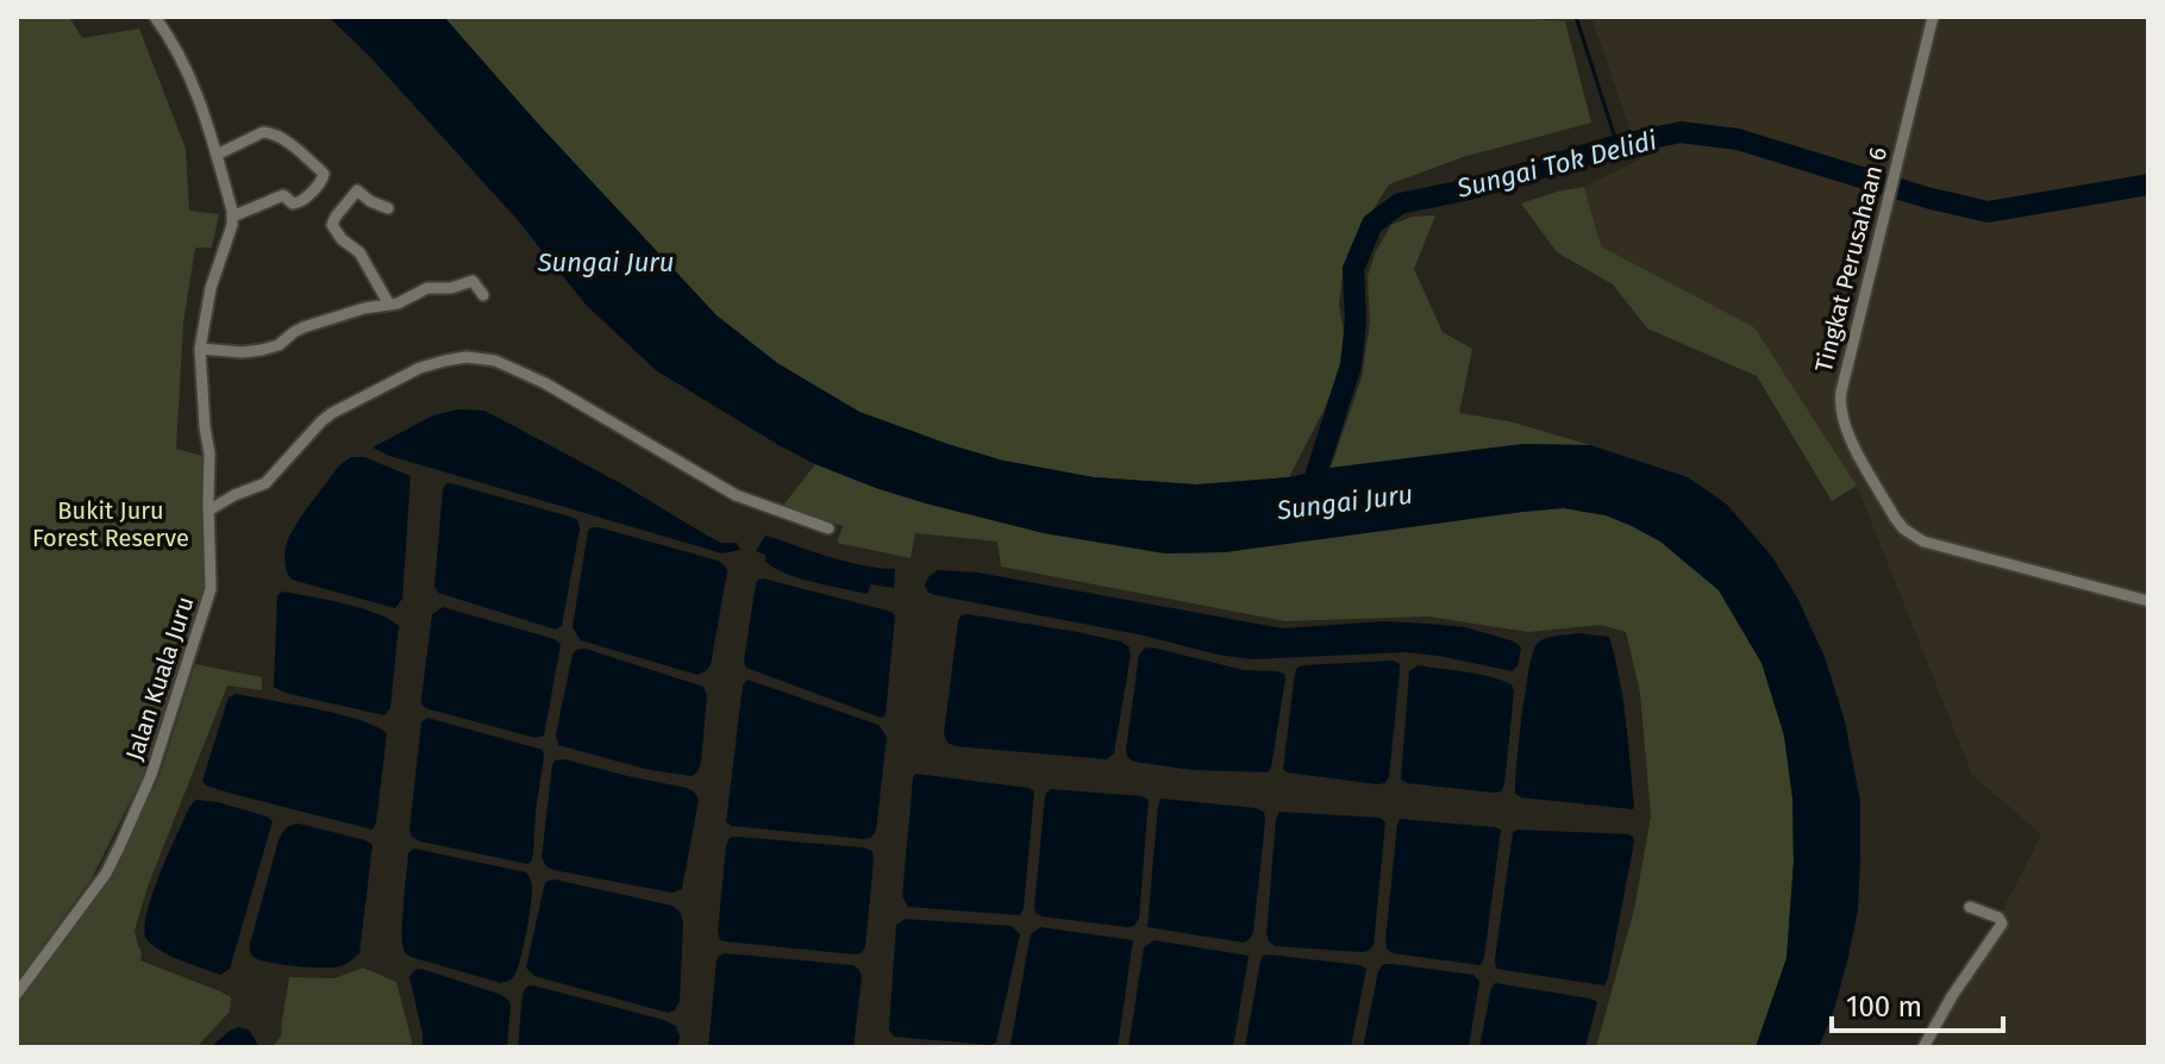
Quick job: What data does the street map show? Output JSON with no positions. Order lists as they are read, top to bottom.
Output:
{
  "streets": {
    "street": ["Tingkat Perusahaan 6", "Jalan Kuala Juru"]
  },
  "water": ["Sungai Tok Delidi", "Sungai Juru"],
  "parks": ["Bukit Juru Forest Reserve"],
  "scale_bar": "100 m"
}
